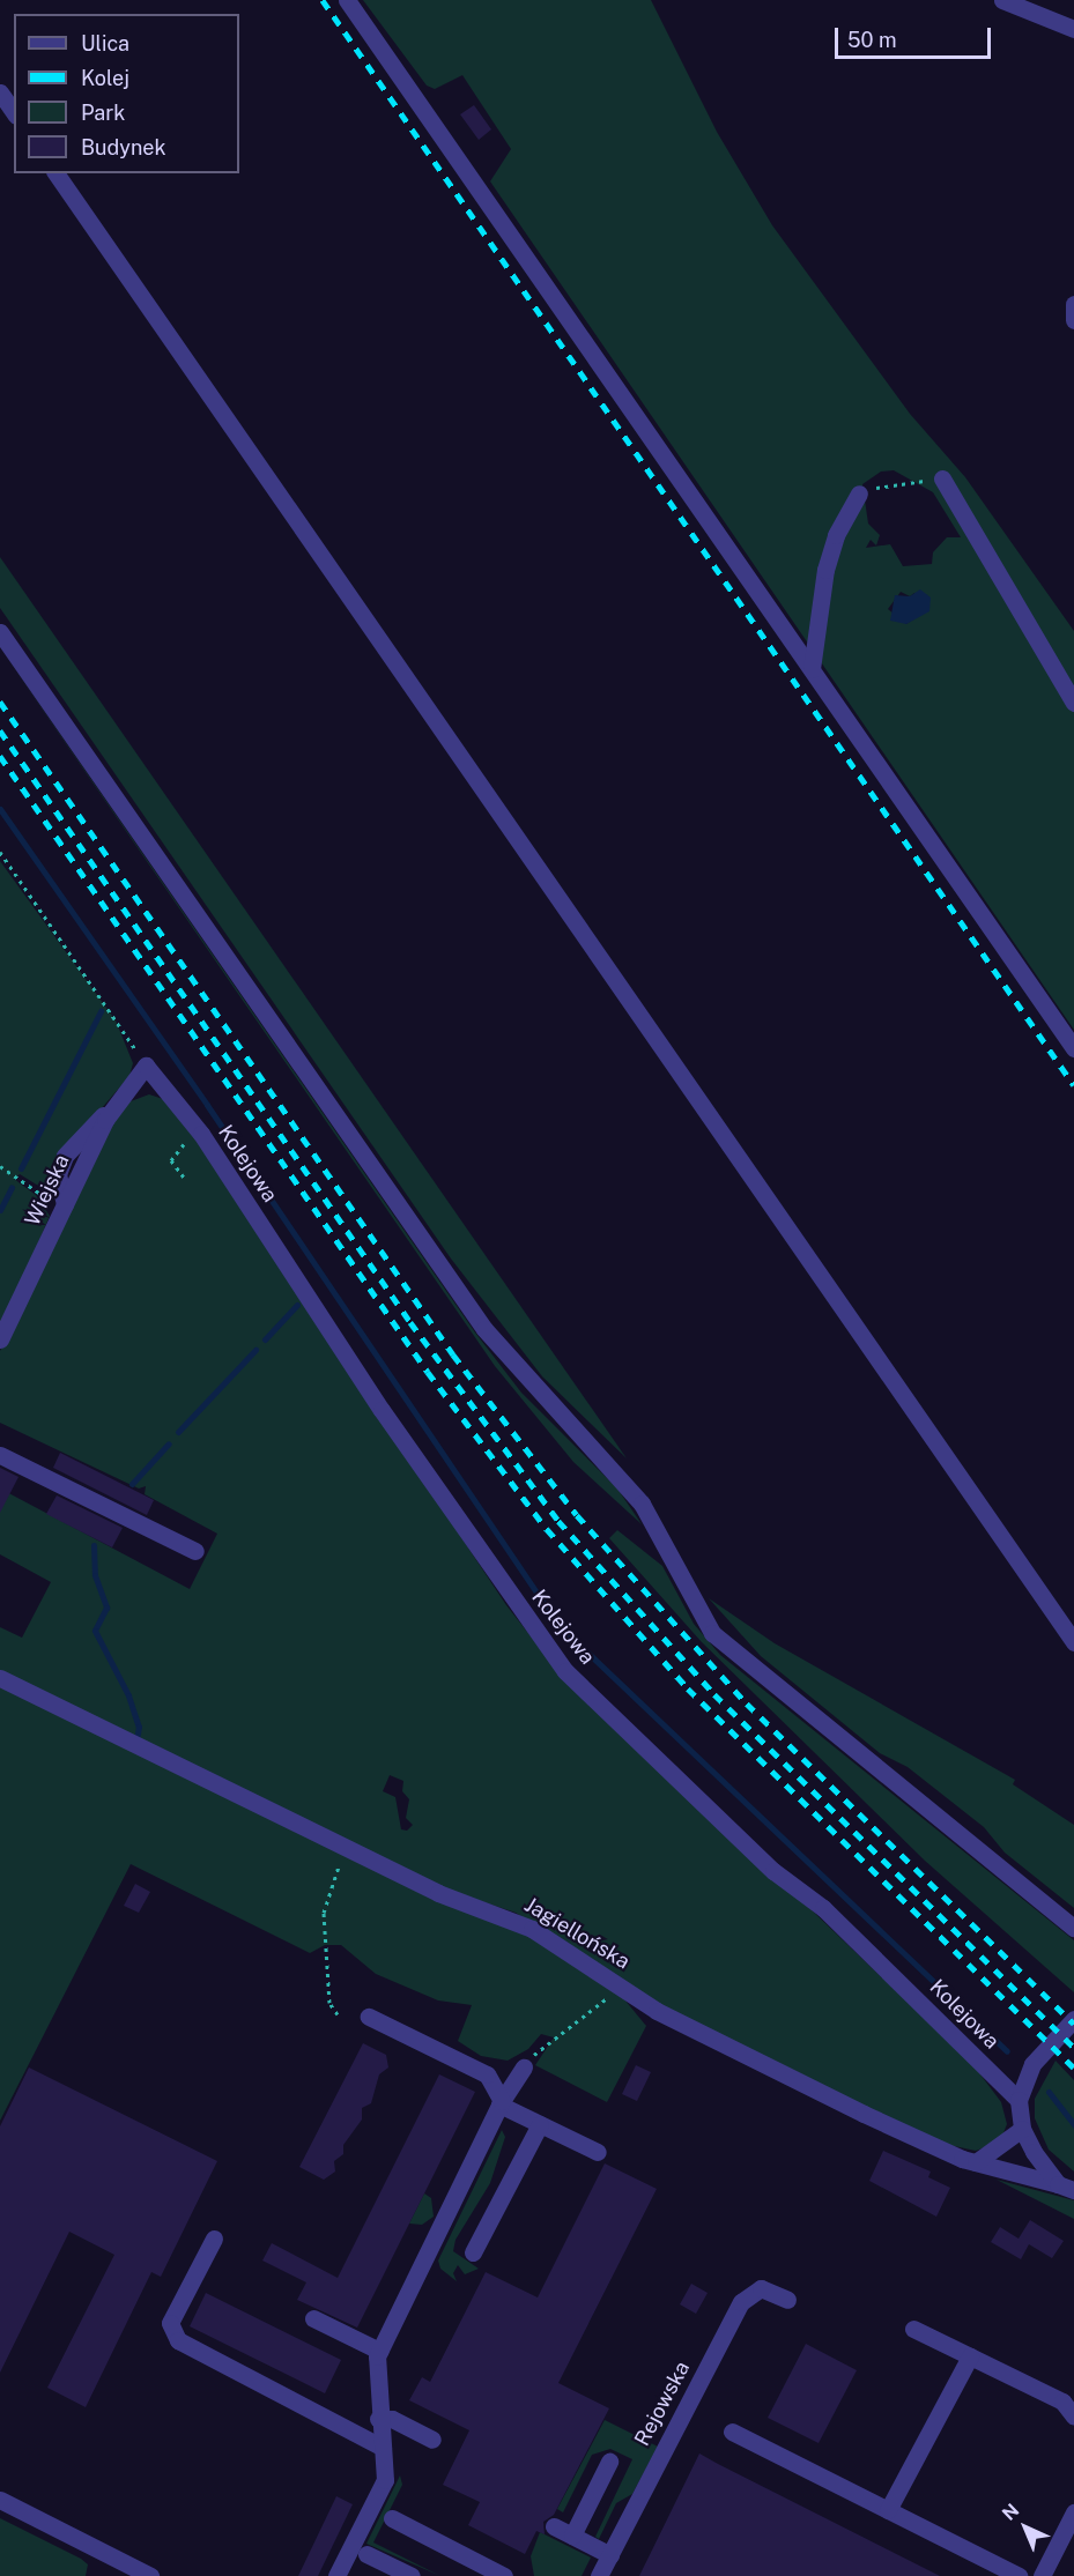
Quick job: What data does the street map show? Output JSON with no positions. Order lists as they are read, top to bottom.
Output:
{
  "streets": {
    "street": [
      "Kolejowa",
      "Wiejska",
      "Jagiellońska",
      "Rejowska"
    ]
  },
  "crossings": [
    ["Kolejowa", "Wiejska"]
  ],
  "legend": [
    "Ulica",
    "Kolej",
    "Park",
    "Budynek"
  ],
  "scale_bar": "50 m",
  "north": "top left"
}
